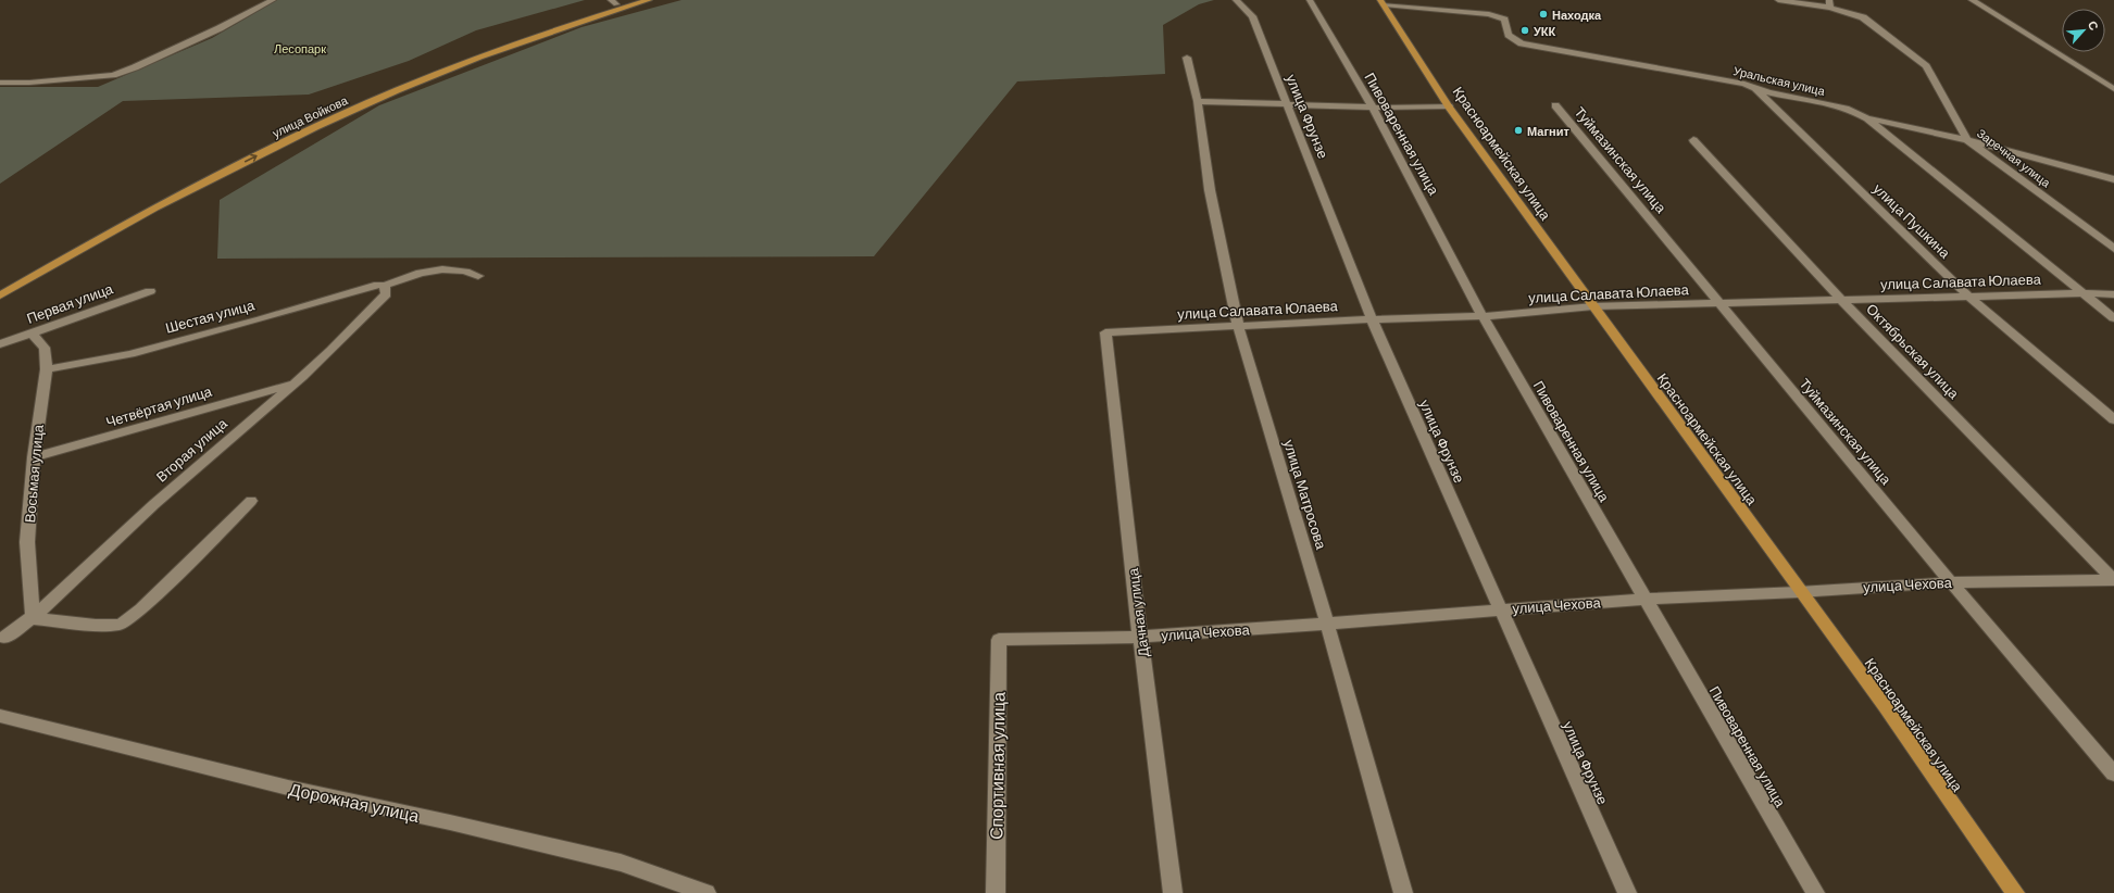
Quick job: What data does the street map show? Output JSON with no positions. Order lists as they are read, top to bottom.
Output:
{
  "streets": {
    "main road": ["улица Войкова", "Красноармейская улица"],
    "street": [
      "Уральская улица",
      "улица Фрунзе",
      "Пивоваренная улица",
      "Заречная улица",
      "Туймазинская улица",
      "улица Пушкина",
      "улица Салавата Юлаева",
      "Первая улица",
      "Шестая улица",
      "Октябрьская улица",
      "Четвёртая улица",
      "Вторая улица",
      "Восьмая улица",
      "улица Матросова",
      "улица Чехова",
      "Дачная улица",
      "Спортивная улица",
      "Дорожная улица"
    ]
  },
  "crossings": [
    ["Уральская улица", "Красноармейская улица"],
    ["Уральская улица", "улица Пушкина"],
    ["Уральская улица", "улица Салавата Юлаева"],
    ["улица Фрунзе", "улица Салавата Юлаева"],
    ["улица Фрунзе", "улица Чехова"],
    ["Пивоваренная улица", "улица Салавата Юлаева"],
    ["Пивоваренная улица", "улица Чехова"],
    ["Красноармейская улица", "улица Салавата Юлаева"],
    ["Красноармейская улица", "улица Чехова"],
    ["Туймазинская улица", "улица Салавата Юлаева"],
    ["Туймазинская улица", "улица Чехова"],
    ["улица Пушкина", "улица Салавата Юлаева"],
    ["улица Салавата Юлаева", "Октябрьская улица"],
    ["улица Салавата Юлаева", "улица Матросова"],
    ["улица Салавата Юлаева", "Дачная улица"],
    ["Первая улица", "Восьмая улица"],
    ["Шестая улица", "Вторая улица"],
    ["Шестая улица", "Восьмая улица"],
    ["Октябрьская улица", "улица Чехова"],
    ["Четвёртая улица", "Вторая улица"],
    ["Четвёртая улица", "Восьмая улица"],
    ["Вторая улица", "Восьмая улица"],
    ["улица Матросова", "улица Чехова"],
    ["улица Чехова", "Дачная улица"],
    ["улица Чехова", "Спортивная улица"]
  ],
  "parks": ["Лесопарк"],
  "places": ["Находка", "УКК", "Магнит"],
  "north": "top right"
}
